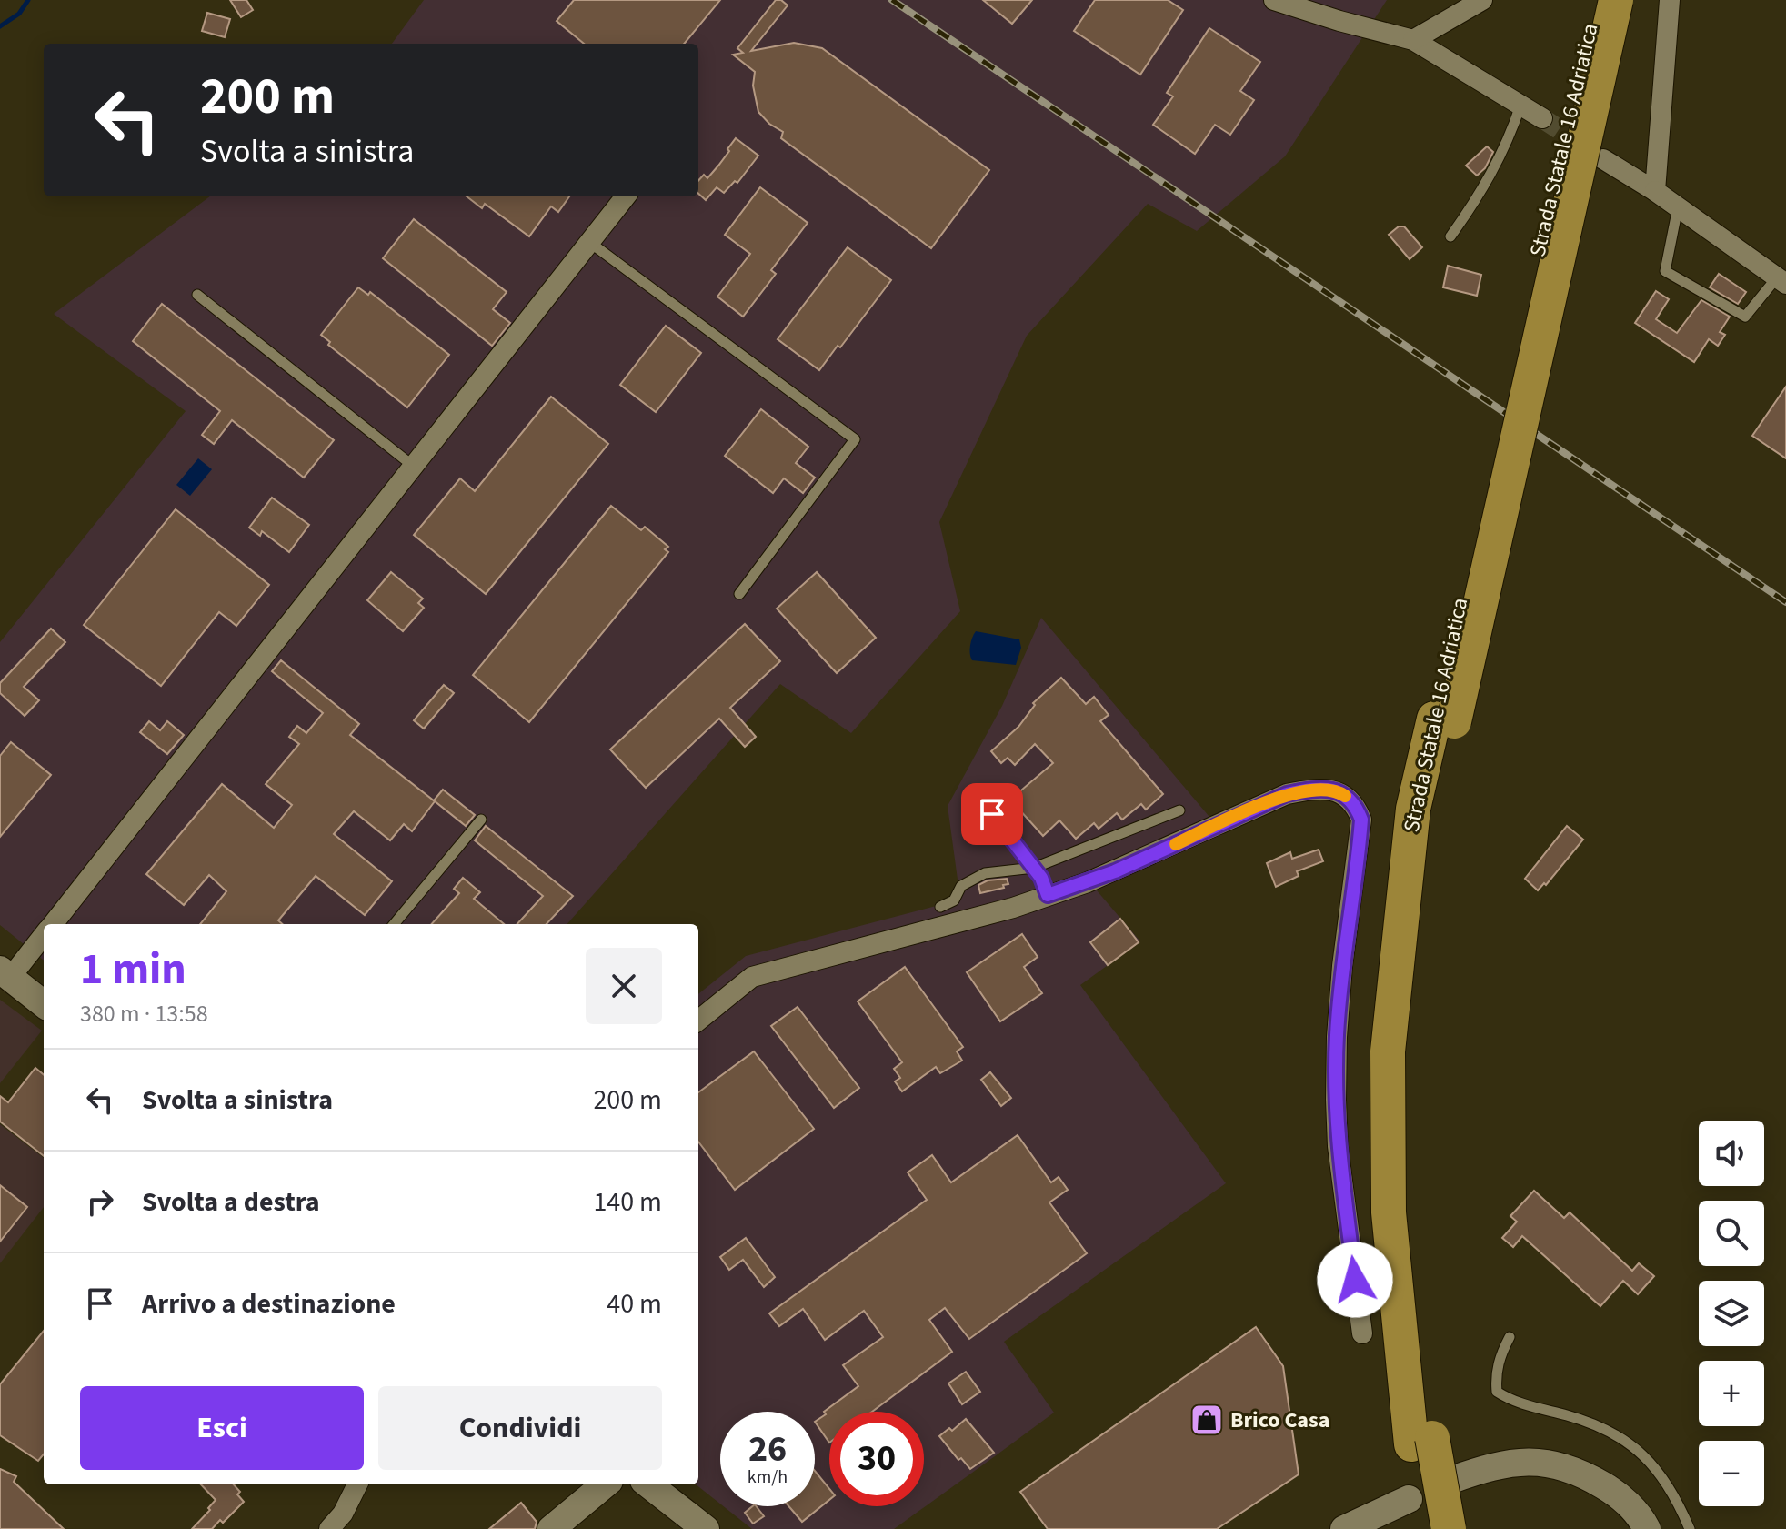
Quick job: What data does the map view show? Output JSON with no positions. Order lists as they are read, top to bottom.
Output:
{
  "streets": {
    "highway": ["Strada Statale 16 Adriatica"]
  },
  "places": {
    "shop": ["Brico Casa"]
  },
  "page": {
    "turn": ["200 m", "Svolta a sinistra"],
    "heading": ["1 min", "380 m · 13:58"],
    "list": [
      {
        "name": "Svolta a sinistra",
        "value": "200 m"
      },
      {
        "name": "Svolta a destra",
        "value": "140 m"
      },
      {
        "name": "Arrivo a destinazione",
        "value": "40 m"
      }
    ],
    "map_buttons": ["+", "−"],
    "buttons": ["Esci", "Condividi"],
    "speed": "26 km/h",
    "limit": "30"
  }
}
